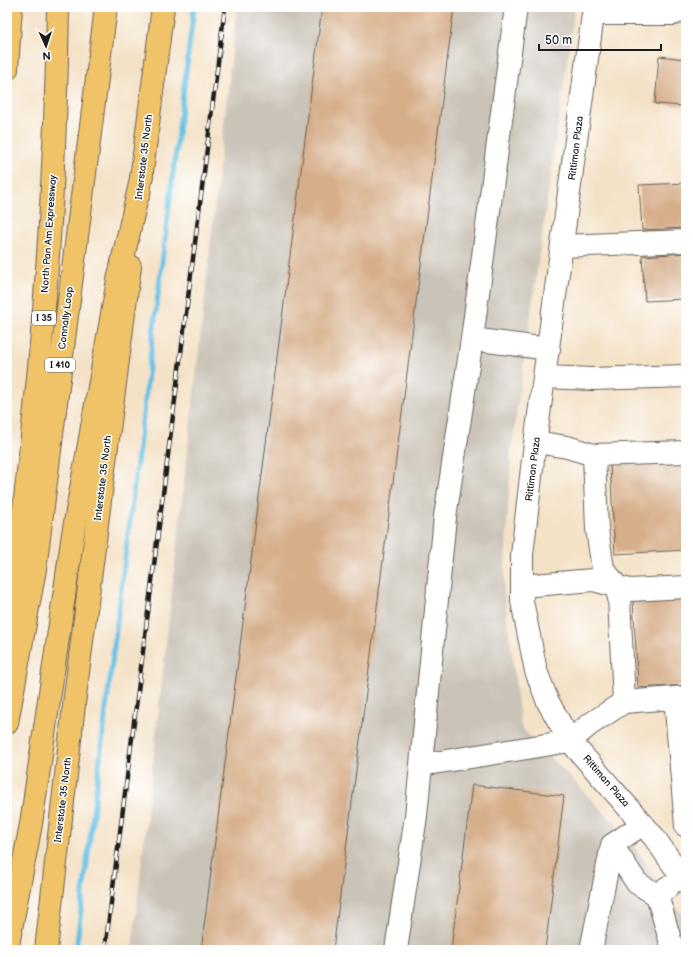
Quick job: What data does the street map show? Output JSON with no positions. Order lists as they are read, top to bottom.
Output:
{
  "streets": {
    "main road": [
      "Interstate 35 North",
      "North Pan Am Expressway",
      "I 35",
      "Connally Loop",
      "I 410"
    ],
    "street": ["Rittiman Plaza"]
  },
  "scale_bar": "50 m",
  "north": "bottom"
}
